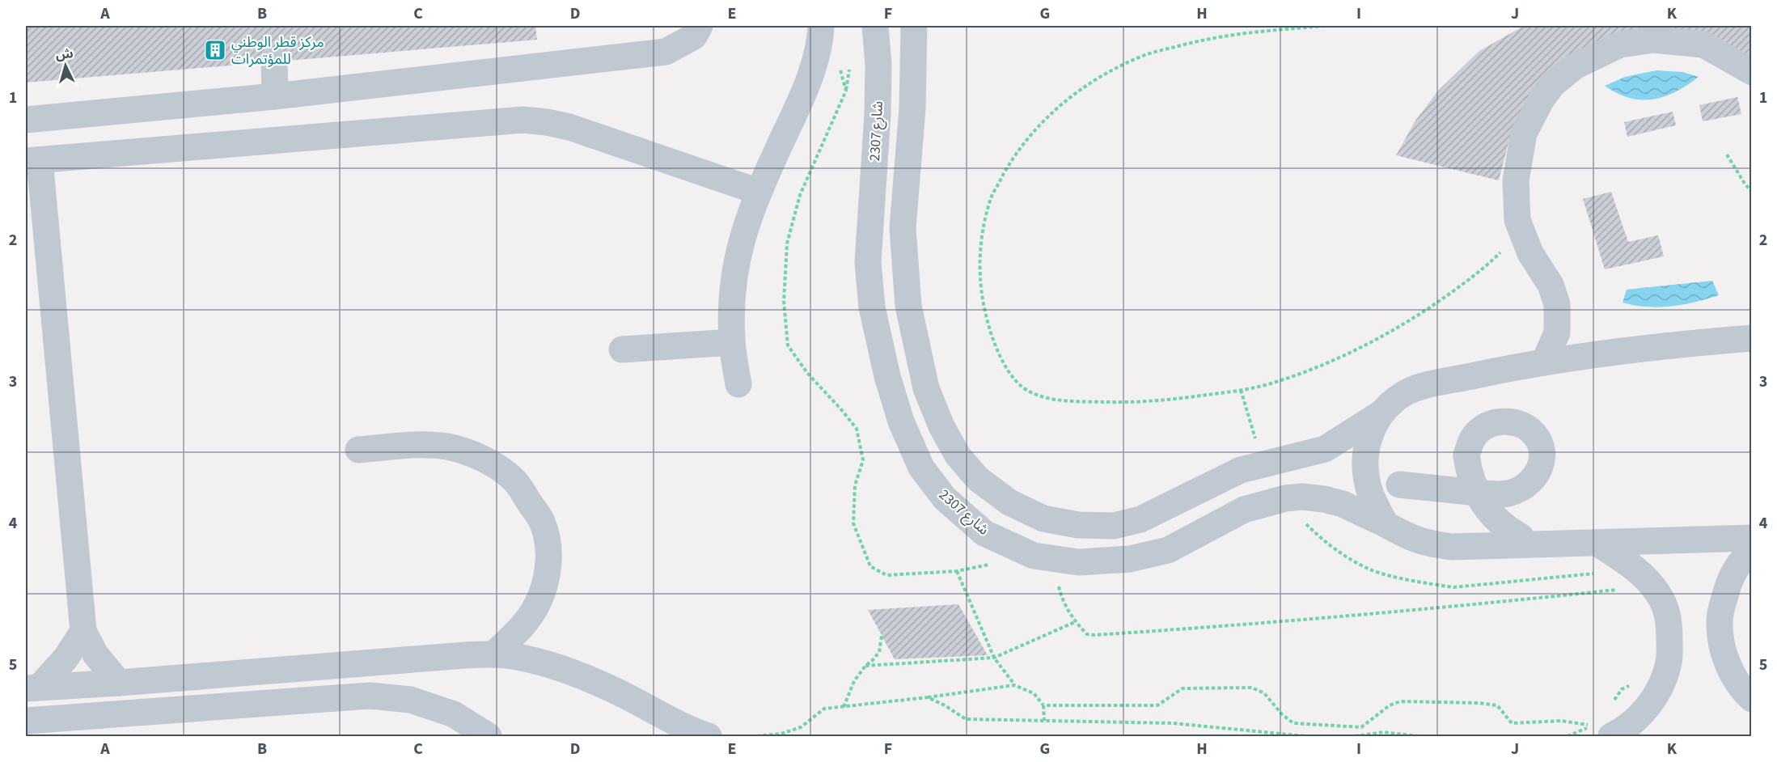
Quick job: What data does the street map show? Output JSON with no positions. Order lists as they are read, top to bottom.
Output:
{
  "streets": {
    "street": ["شارع 2307"]
  },
  "places": {
    "building": ["مركز قطر الوطني للمؤتمرات"]
  },
  "north": "top",
  "grid": {
    "columns": [
      "A",
      "B",
      "C",
      "D",
      "E",
      "F",
      "G",
      "H",
      "I",
      "J",
      "K"
    ],
    "rows": [
      "1",
      "2",
      "3",
      "4",
      "5"
    ]
  }
}
